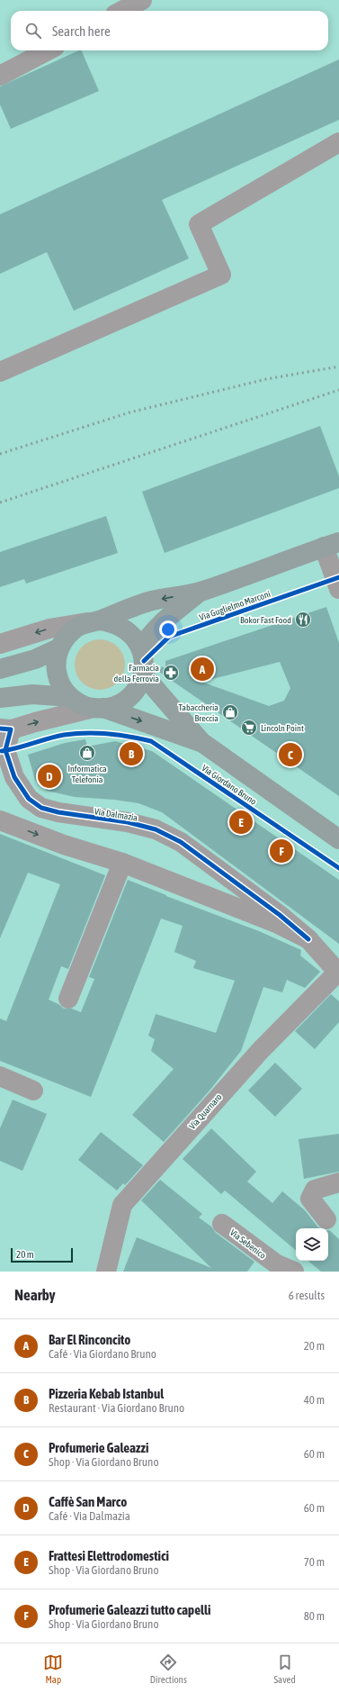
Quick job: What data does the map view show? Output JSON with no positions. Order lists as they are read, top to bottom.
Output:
{
  "streets": {
    "main road": ["Via Giordano Bruno"],
    "street": ["Via Dalmazia", "Via Quarnaro", "Via Sebenico"],
    "cycle path": ["Via Guglielmo Marconi"]
  },
  "crossings": [
    ["Via Dalmazia", "Via Quarnaro"]
  ],
  "places": {
    "restaurant": ["Bokor Fast Food"],
    "pharmacy": ["Farmacia della Ferrovia"],
    "shop": ["Tabaccheria Breccia", "Informatica Telefonia"],
    "supermarket": ["Lincoln Point"]
  },
  "scale_bar": "20 m",
  "page": {
    "search": "Search here",
    "pins": [
      "A",
      "B",
      "C",
      "D",
      "E",
      "F"
    ],
    "scale": "20 m",
    "heading": ["Nearby", "6 results"],
    "list": [
      {
        "mark": "A",
        "name": "Bar El Rinconcito",
        "note": "Café · Via Giordano Bruno",
        "value": "20 m"
      },
      {
        "mark": "B",
        "name": "Pizzeria Kebab Istanbul",
        "note": "Restaurant · Via Giordano Bruno",
        "value": "40 m"
      },
      {
        "mark": "C",
        "name": "Profumerie Galeazzi",
        "note": "Shop · Via Giordano Bruno",
        "value": "60 m"
      },
      {
        "mark": "D",
        "name": "Caffè San Marco",
        "note": "Café · Via Dalmazia",
        "value": "60 m"
      },
      {
        "mark": "E",
        "name": "Frattesi Elettrodomestici",
        "note": "Shop · Via Giordano Bruno",
        "value": "70 m"
      },
      {
        "mark": "F",
        "name": "Profumerie Galeazzi tutto capelli",
        "note": "Shop · Via Giordano Bruno",
        "value": "80 m"
      }
    ],
    "nav": ["Map", "Directions", "Saved"]
  }
}
